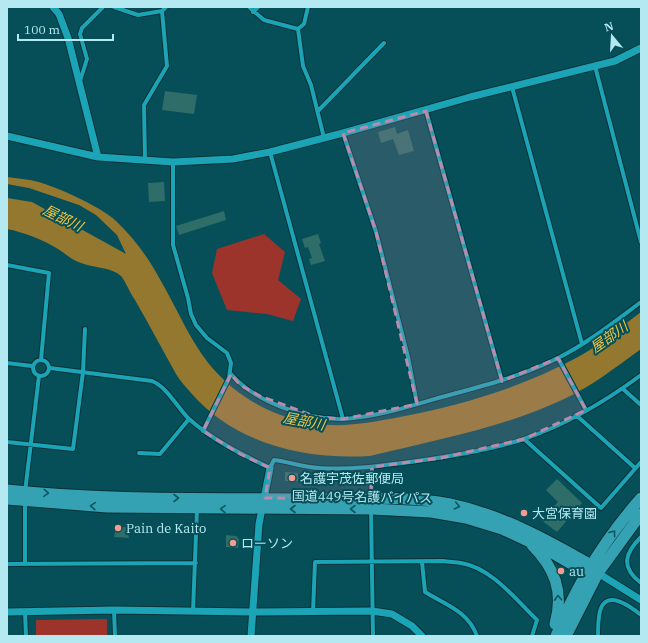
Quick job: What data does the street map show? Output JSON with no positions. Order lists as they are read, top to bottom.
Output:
{
  "streets": {
    "highway": ["国道449号名護バイパス"]
  },
  "water": ["屋部川"],
  "places": [
    "名護宇茂佐郵便局",
    "大宮保育園",
    "Pain de Kaito",
    "ローソン",
    "au"
  ],
  "scale_bar": "100 m",
  "north": "top"
}
